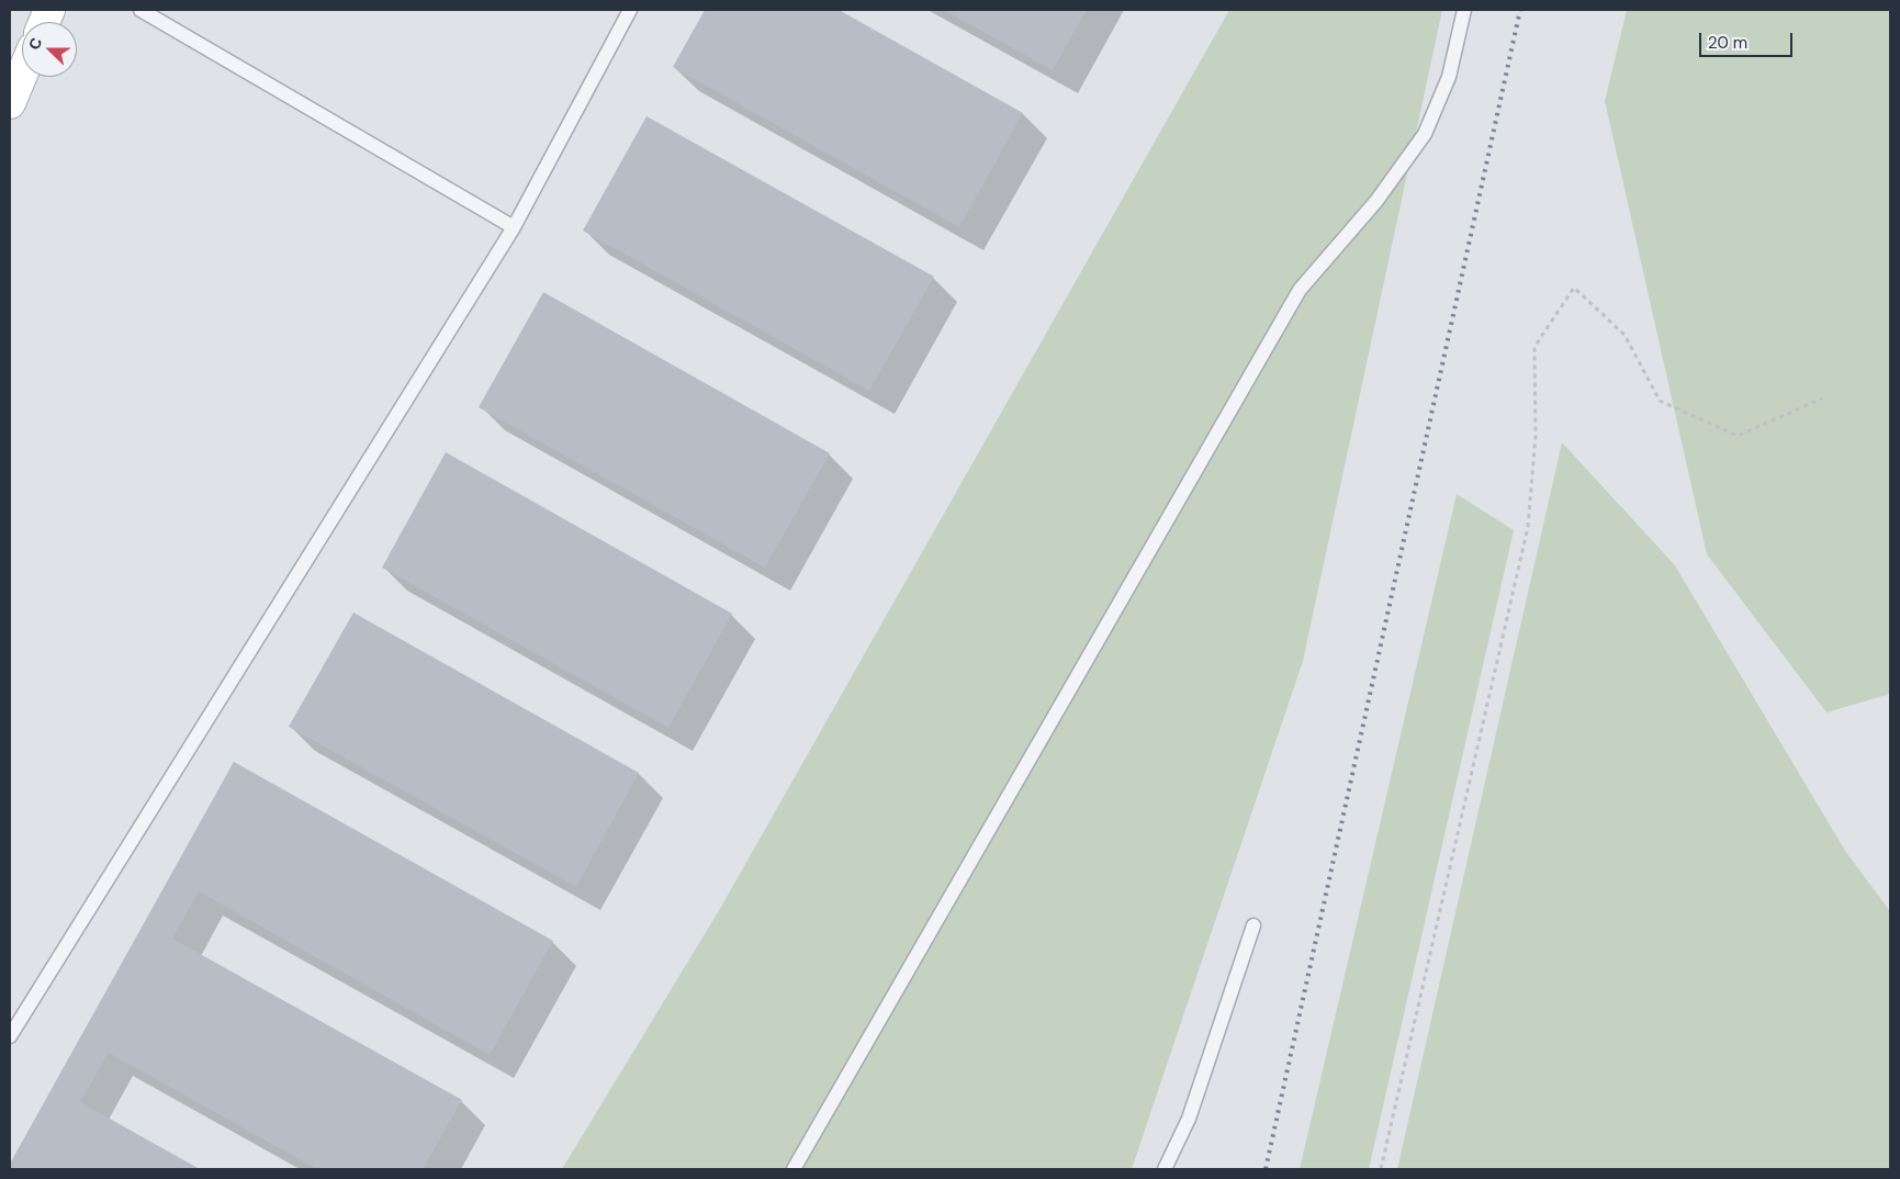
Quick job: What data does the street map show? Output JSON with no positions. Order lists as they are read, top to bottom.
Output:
{
  "scale_bar": "20 m",
  "north": "left"
}
